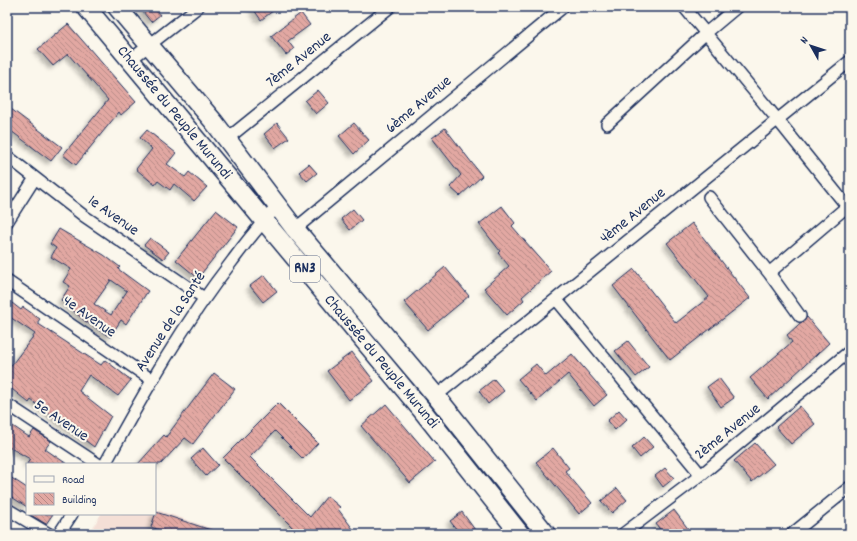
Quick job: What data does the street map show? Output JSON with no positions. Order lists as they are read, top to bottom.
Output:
{
  "streets": {
    "highway": ["Chaussée du Peuple Murundi", "RN3"],
    "street": [
      "7ème Avenue",
      "6ème Avenue",
      "1e Avenue",
      "4ème Avenue",
      "4e Avenue",
      "Avenue de la Santé",
      "5e Avenue",
      "2ème Avenue"
    ]
  },
  "crossings": [
    ["7ème Avenue", "Chaussée du Peuple Murundi"],
    ["6ème Avenue", "Chaussée du Peuple Murundi"],
    ["Chaussée du Peuple Murundi", "4ème Avenue"],
    ["Chaussée du Peuple Murundi", "Avenue de la Santé"],
    ["1e Avenue", "Avenue de la Santé"],
    ["4e Avenue", "Avenue de la Santé"]
  ],
  "legend": ["Road", "Building"],
  "north": "top left"
}
